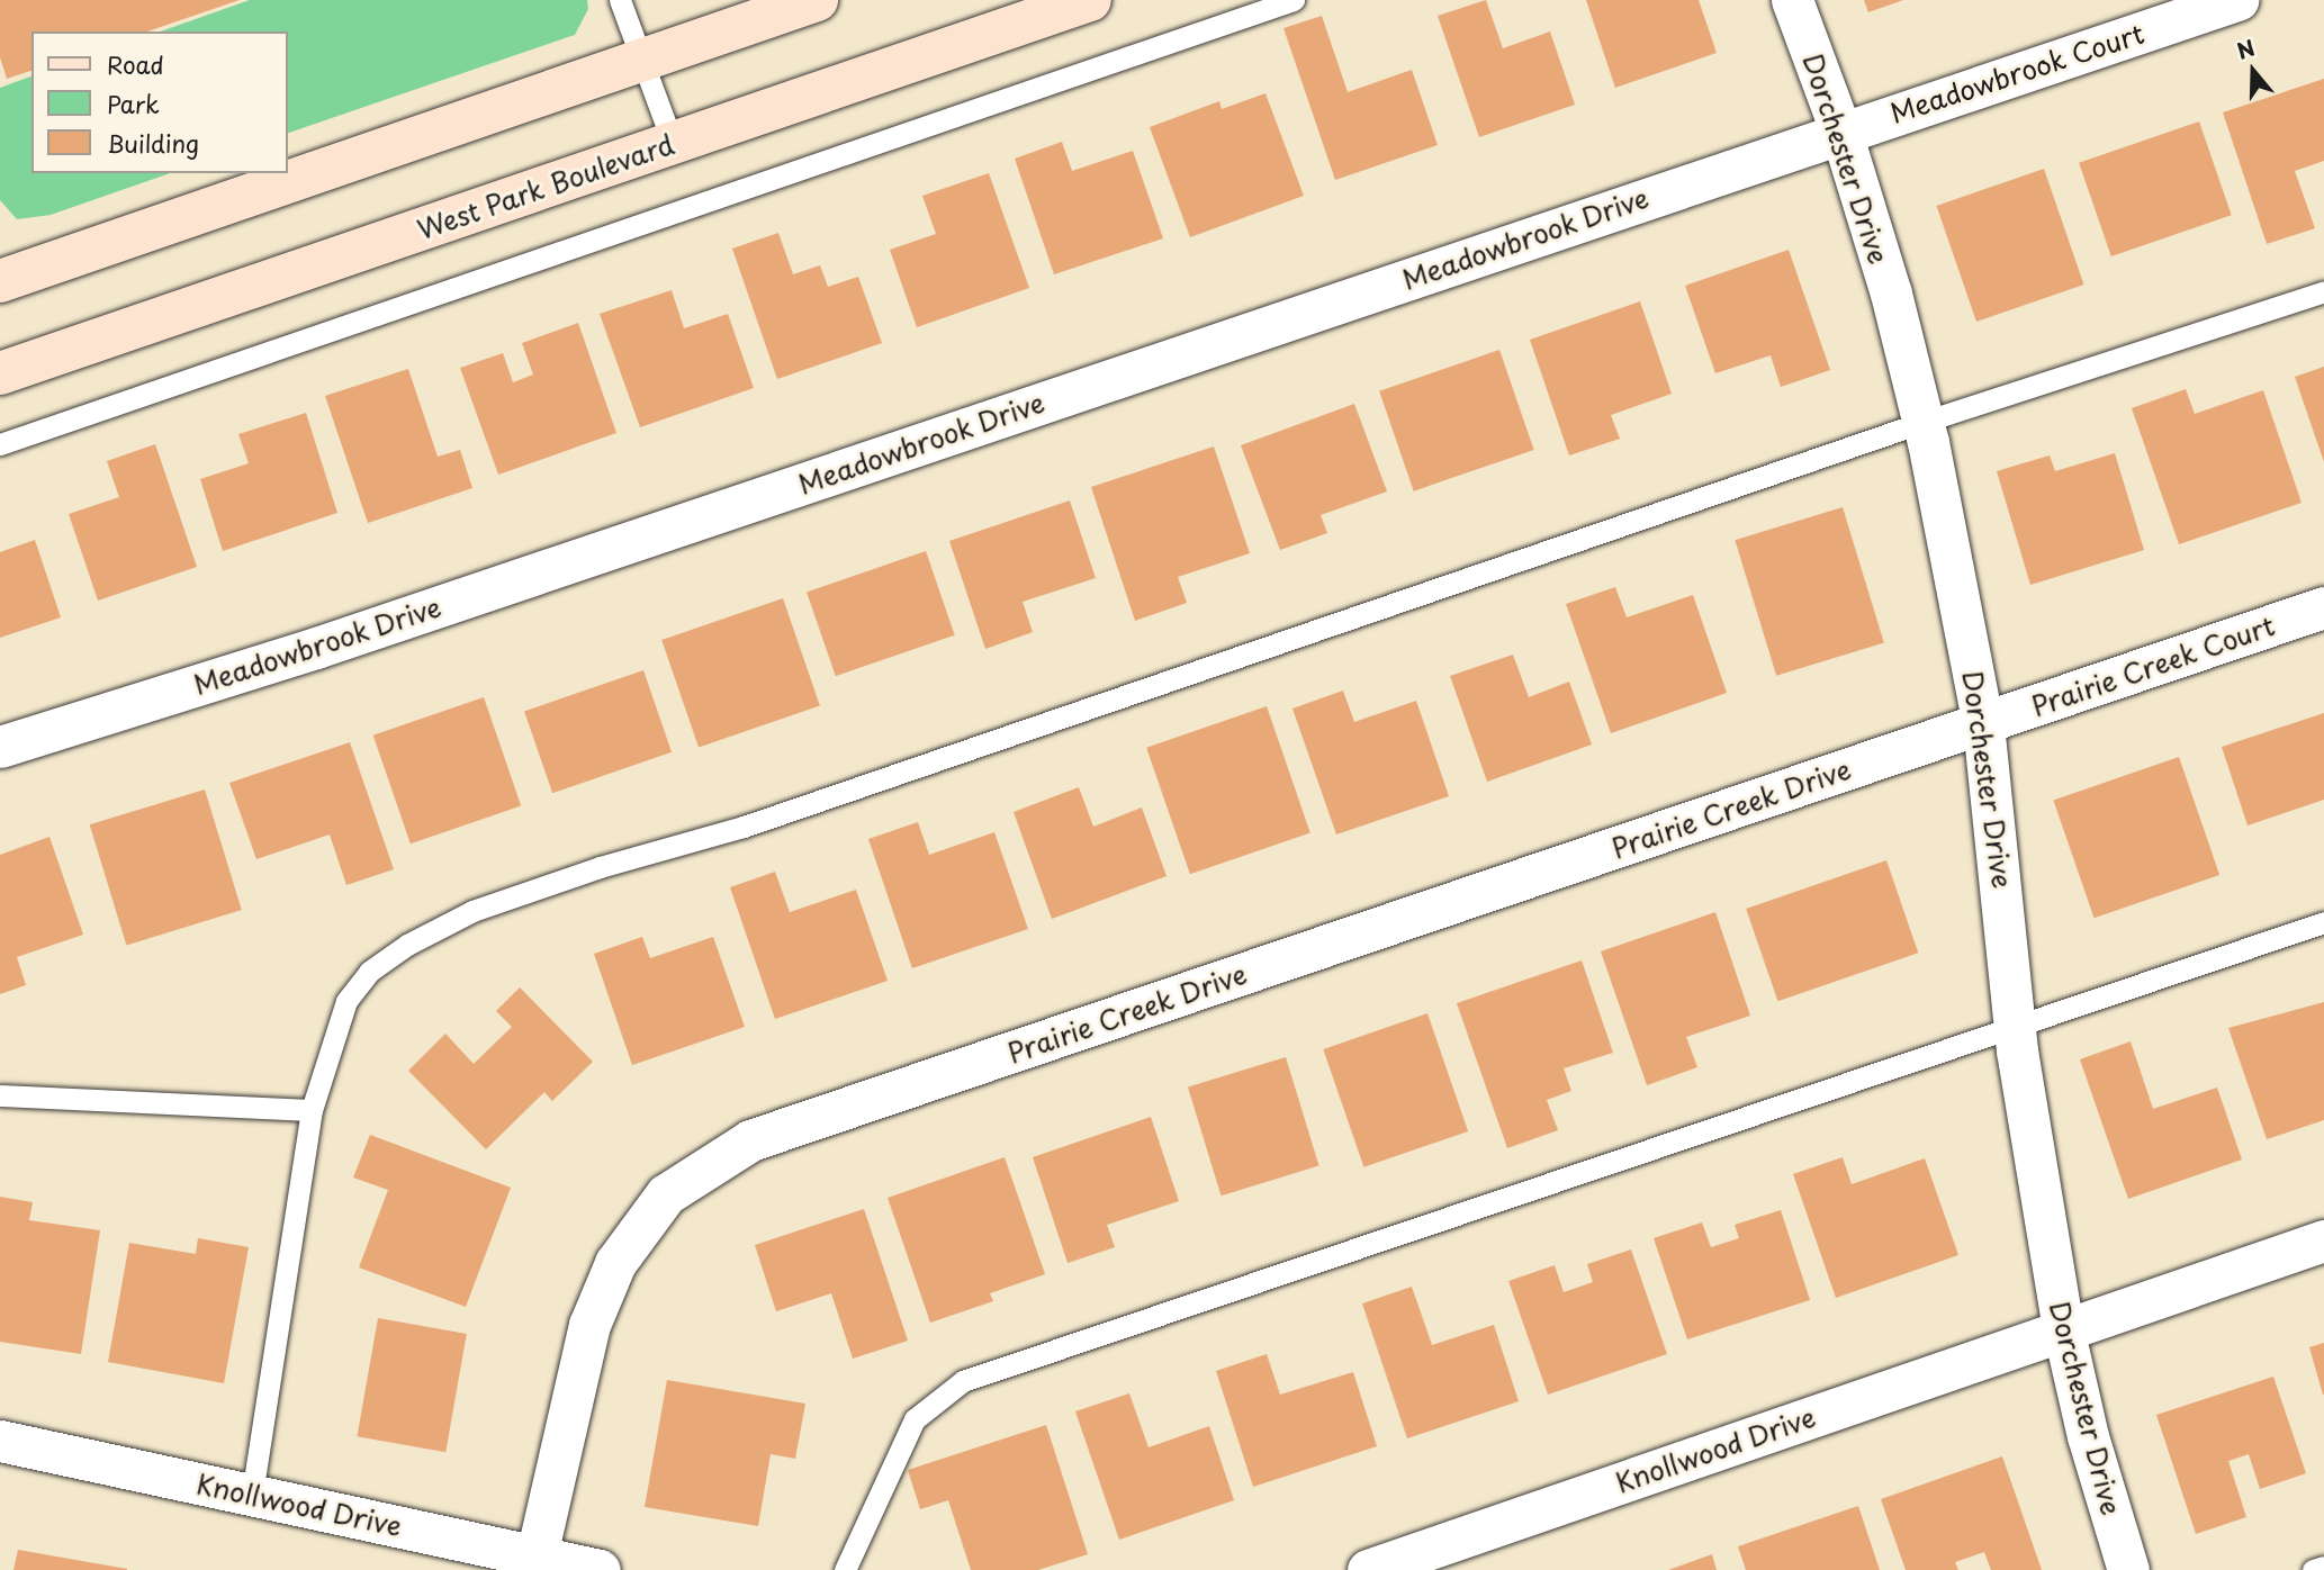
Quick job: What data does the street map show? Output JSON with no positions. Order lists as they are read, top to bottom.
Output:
{
  "streets": {
    "main road": ["West Park Boulevard"],
    "street": [
      "Meadowbrook Court",
      "Dorchester Drive",
      "Meadowbrook Drive",
      "Prairie Creek Court",
      "Prairie Creek Drive",
      "Knollwood Drive"
    ]
  },
  "crossings": [
    ["Meadowbrook Court", "Dorchester Drive"],
    ["Meadowbrook Court", "Meadowbrook Drive"],
    ["Dorchester Drive", "Meadowbrook Drive"],
    ["Dorchester Drive", "Prairie Creek Court"],
    ["Dorchester Drive", "Prairie Creek Drive"],
    ["Dorchester Drive", "Knollwood Drive"],
    ["Prairie Creek Court", "Prairie Creek Drive"],
    ["Prairie Creek Drive", "Knollwood Drive"]
  ],
  "legend": ["Road", "Park", "Building"],
  "north": "top"
}
